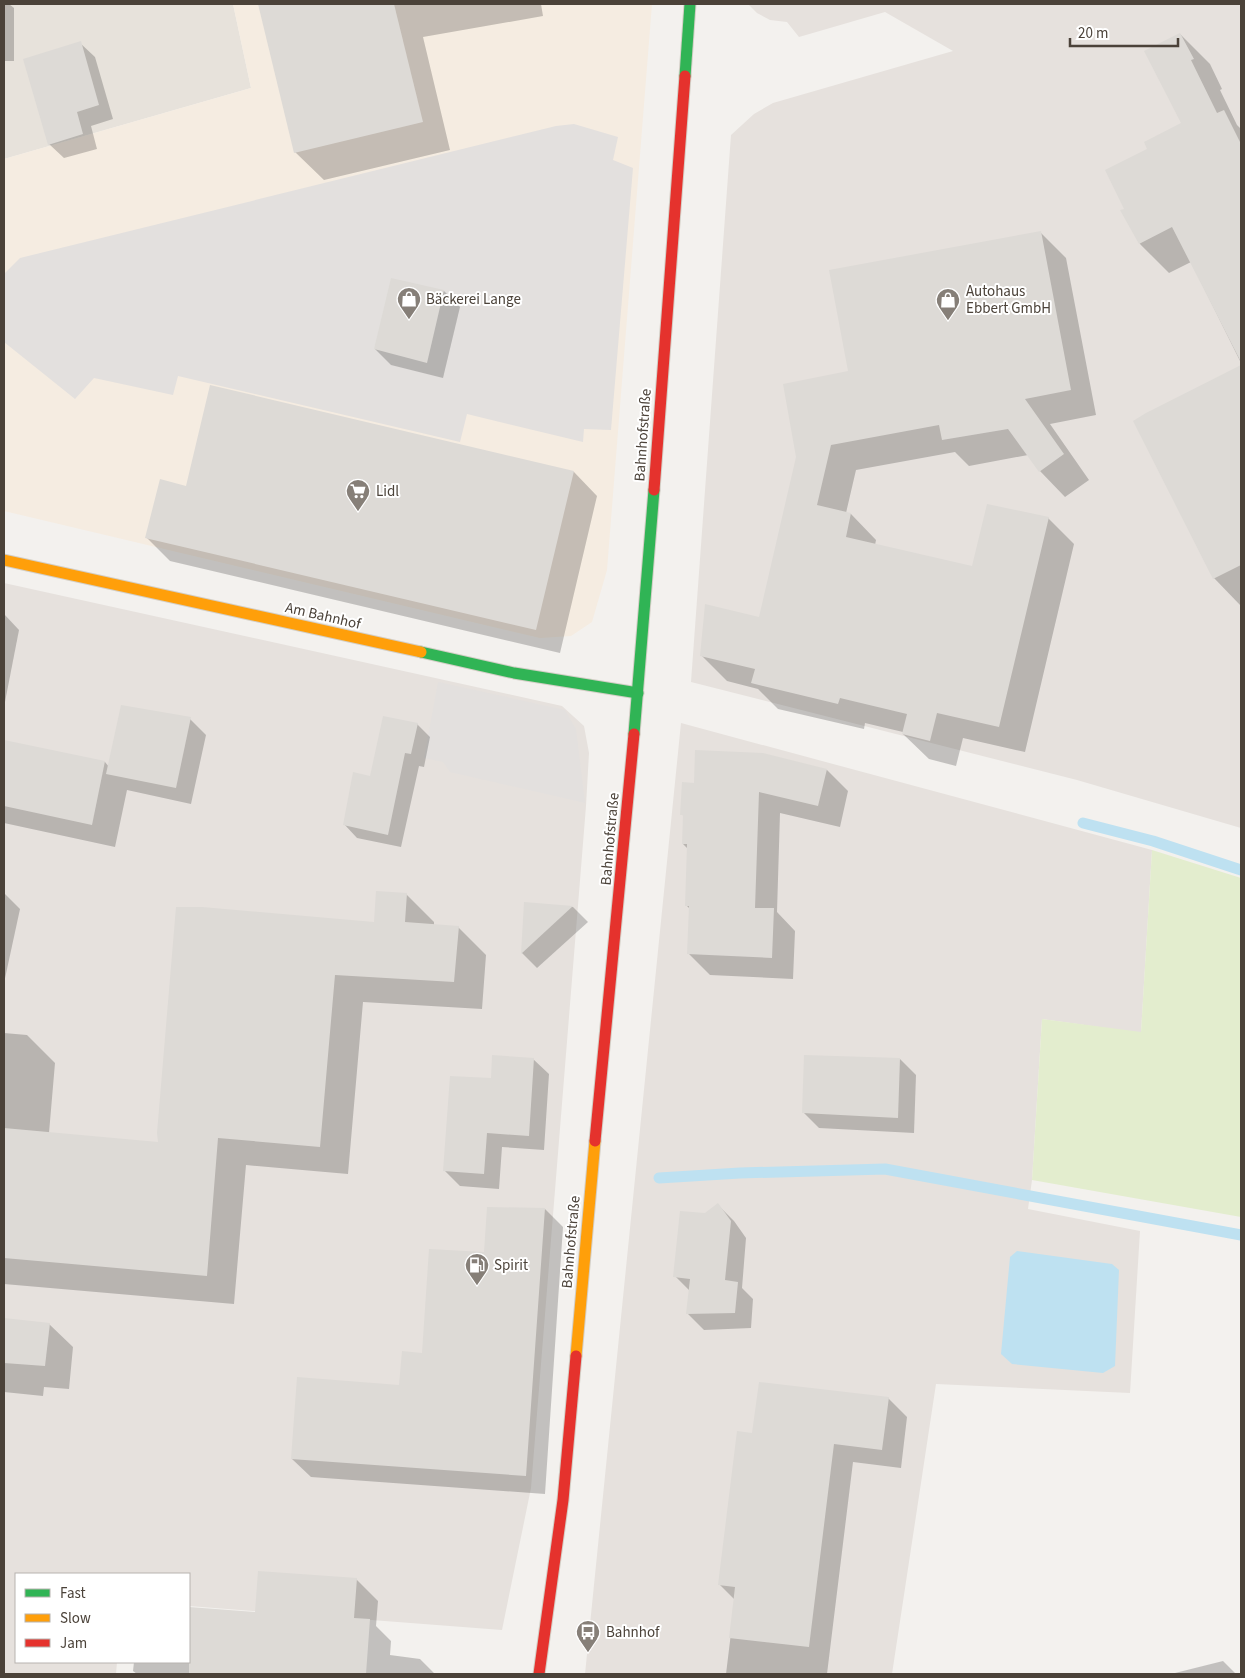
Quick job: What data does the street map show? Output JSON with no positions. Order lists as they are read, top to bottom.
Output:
{
  "streets": {
    "main road": ["Bahnhofstraße", "Am Bahnhof"]
  },
  "crossings": [
    ["Bahnhofstraße", "Am Bahnhof"]
  ],
  "places": {
    "shop": ["Bäckerei Lange", "Autohaus Ebbert GmbH"],
    "supermarket": ["Lidl"],
    "fuel station": ["Spirit"],
    "bus stop": ["Bahnhof"]
  },
  "legend": ["Fast", "Slow", "Jam"],
  "scale_bar": "20 m"
}
